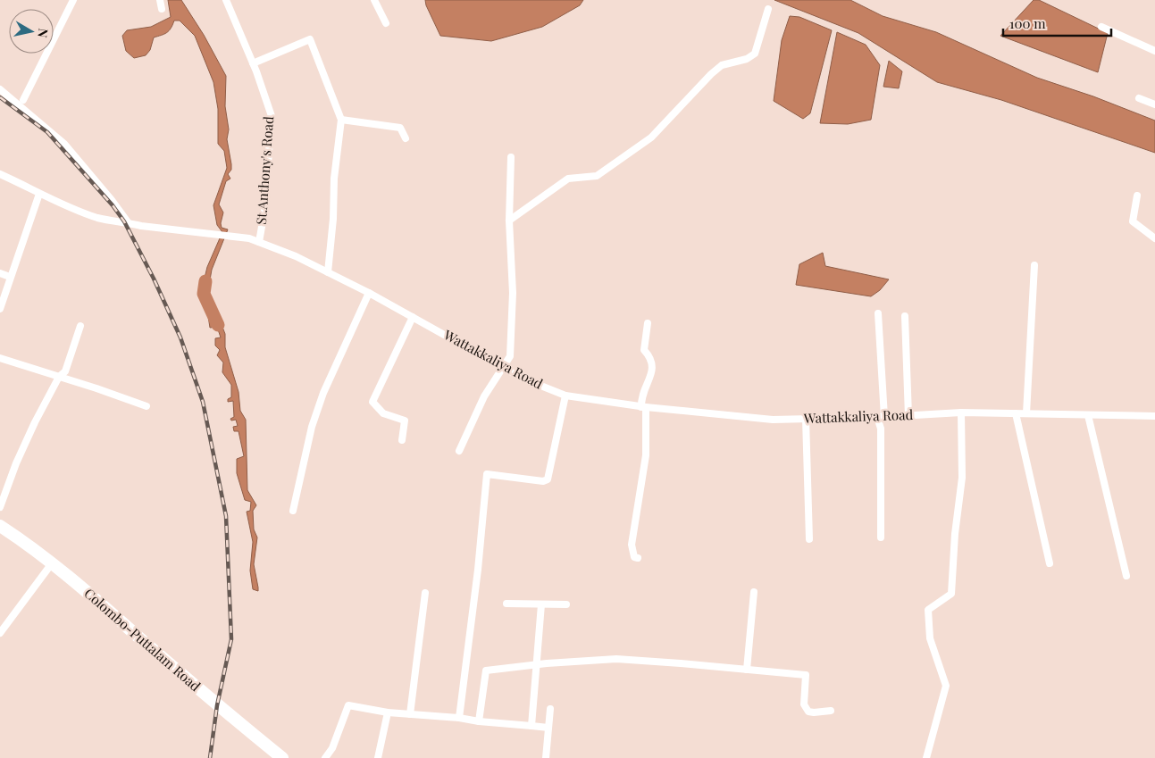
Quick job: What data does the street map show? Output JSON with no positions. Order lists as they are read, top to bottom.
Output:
{
  "streets": {
    "highway": ["Colombo-Puttalam Road"],
    "street": ["St.Anthony's Road", "Wattakkaliya Road"]
  },
  "crossings": [
    ["St.Anthony's Road", "Wattakkaliya Road"]
  ],
  "scale_bar": "100 m",
  "north": "right"
}
